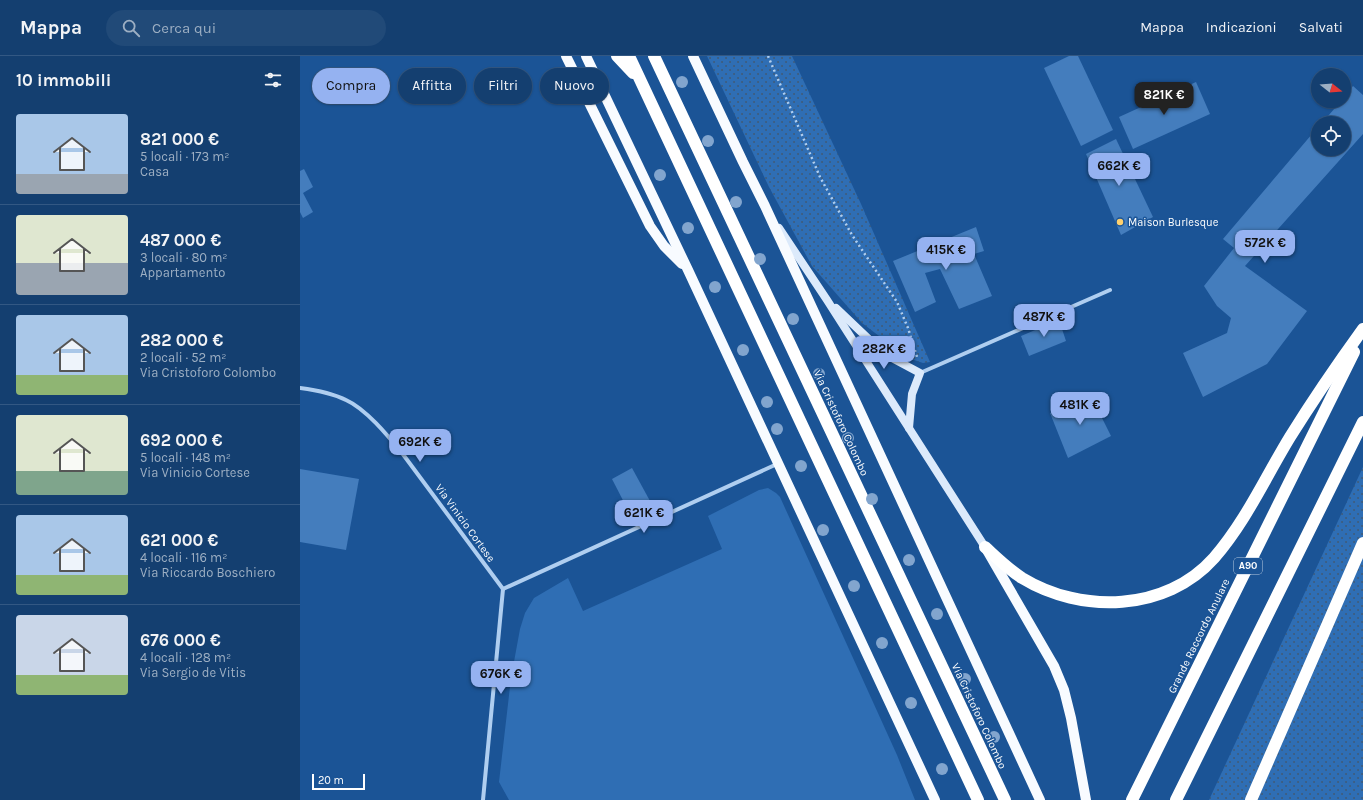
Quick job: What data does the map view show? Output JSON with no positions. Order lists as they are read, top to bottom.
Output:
{
  "streets": {
    "highway": ["Via Cristoforo Colombo", "A90", "Grande Raccordo Anulare"],
    "street": ["Via Vinicio Cortese"]
  },
  "places": ["Maison Burlesque"],
  "scale_bar": "20 m",
  "north": "right",
  "page": {
    "header": "Mappa",
    "search": "Cerca qui",
    "nav": ["Mappa", "Indicazioni", "Salvati"],
    "heading": "10 immobili",
    "chip": [
      "Compra",
      "Affitta",
      "Filtri",
      "Nuovo"
    ],
    "price": [
      "821K €",
      "662K €",
      "572K €",
      "415K €",
      "487K €",
      "282K €",
      "481K €",
      "692K €",
      "621K €",
      "676K €"
    ],
    "list": [
      {
        "name": "821 000 €",
        "note": "5 locali · 173 m² · Casa"
      },
      {
        "name": "487 000 €",
        "note": "3 locali · 80 m² · Appartamento"
      },
      {
        "name": "282 000 €",
        "note": "2 locali · 52 m² · Via Cristoforo Colombo"
      },
      {
        "name": "692 000 €",
        "note": "5 locali · 148 m² · Via Vinicio Cortese"
      },
      {
        "name": "621 000 €",
        "note": "4 locali · 116 m² · Via Riccardo Boschiero"
      },
      {
        "name": "676 000 €",
        "note": "4 locali · 128 m² · Via Sergio de Vitis"
      }
    ],
    "scale": "20 m"
  }
}
